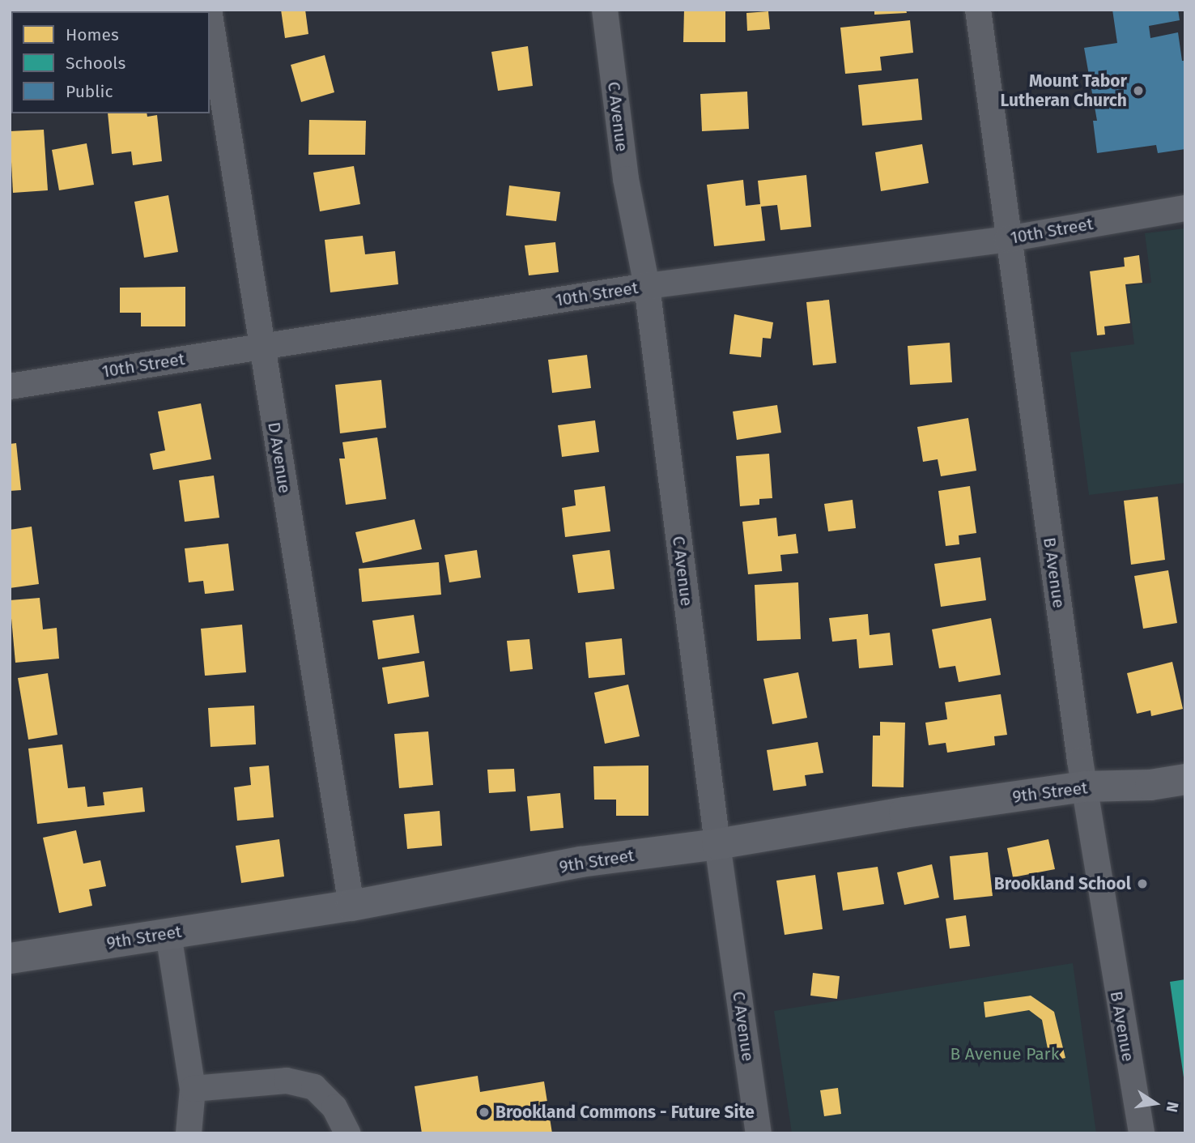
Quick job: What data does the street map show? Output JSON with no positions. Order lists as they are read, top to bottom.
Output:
{
  "streets": {
    "main road": ["9th Street"],
    "street": [
      "C Avenue",
      "10th Street",
      "D Avenue",
      "B Avenue"
    ]
  },
  "crossings": [
    ["C Avenue", "10th Street"],
    ["C Avenue", "9th Street"],
    ["10th Street", "D Avenue"],
    ["10th Street", "B Avenue"],
    ["D Avenue", "9th Street"],
    ["B Avenue", "9th Street"]
  ],
  "parks": ["B Avenue Park"],
  "places": ["Mount Tabor Lutheran Church", "Brookland School", "Brookland Commons - Future Site"],
  "legend": ["Homes", "Schools", "Public"],
  "north": "right"
}
